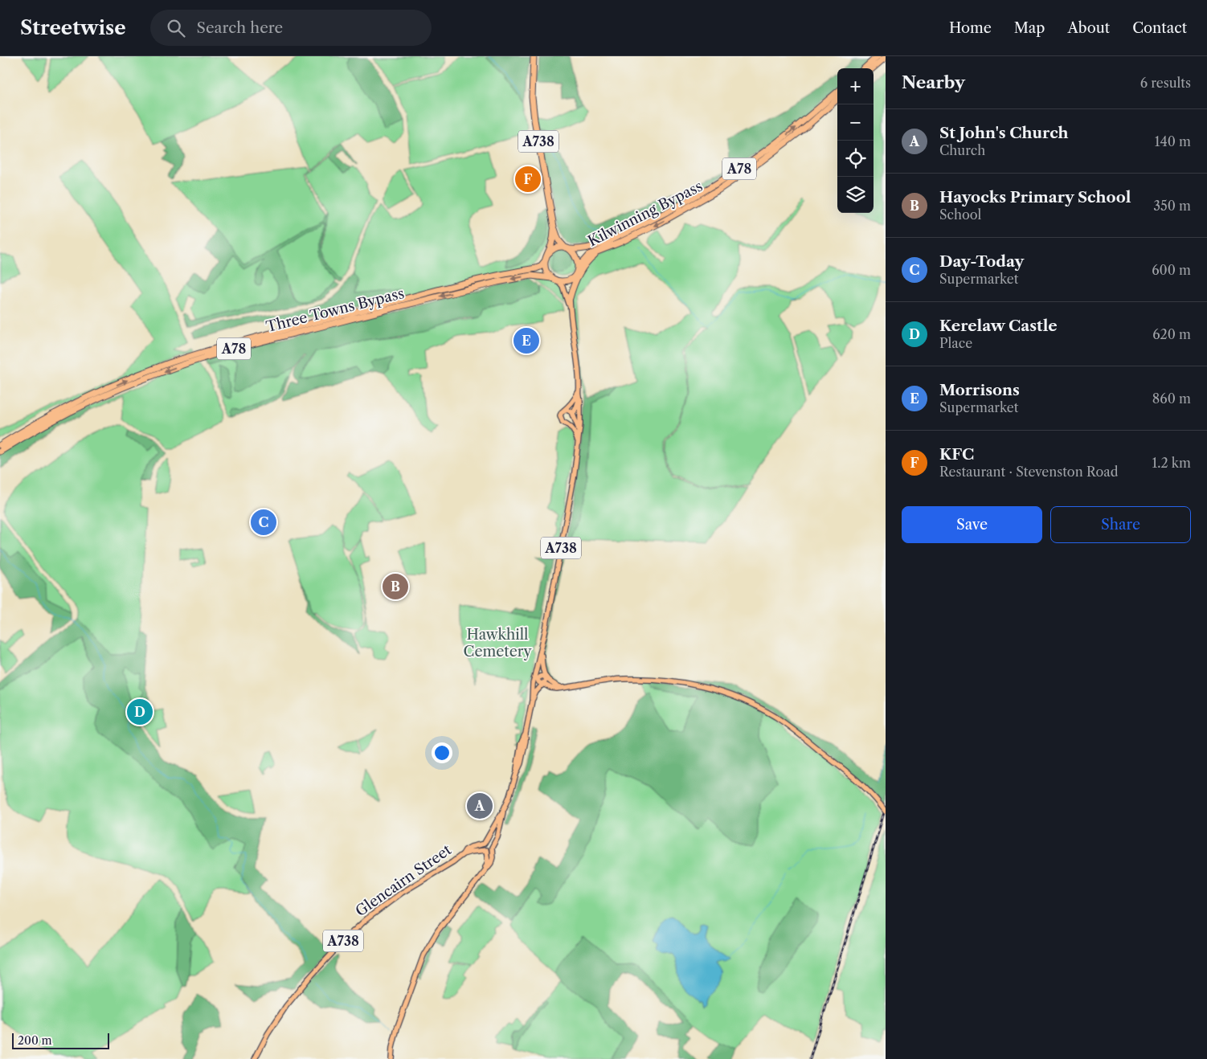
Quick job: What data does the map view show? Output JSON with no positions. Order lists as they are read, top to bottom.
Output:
{
  "streets": {
    "highway": [
      "A738",
      "A78",
      "Kilwinning Bypass",
      "Three Towns Bypass"
    ],
    "main road": ["Glencairn Street"]
  },
  "crossings": [
    ["A738", "A78"],
    ["A738", "Kilwinning Bypass"],
    ["A738", "Three Towns Bypass"],
    ["A738", "Glencairn Street"],
    ["A78", "Kilwinning Bypass"],
    ["A78", "Three Towns Bypass"],
    ["Kilwinning Bypass", "Three Towns Bypass"]
  ],
  "parks": ["Hawkhill Cemetery"],
  "scale_bar": "200 m",
  "page": {
    "header": "Streetwise",
    "search": "Search here",
    "nav": [
      "Home",
      "Map",
      "About",
      "Contact"
    ],
    "heading": ["Nearby", "6 results"],
    "map_buttons": ["+", "−"],
    "list": [
      {
        "mark": "A",
        "name": "St John's Church",
        "note": "Church",
        "value": "140 m"
      },
      {
        "mark": "B",
        "name": "Hayocks Primary School",
        "note": "School",
        "value": "350 m"
      },
      {
        "mark": "C",
        "name": "Day-Today",
        "note": "Supermarket",
        "value": "600 m"
      },
      {
        "mark": "D",
        "name": "Kerelaw Castle",
        "note": "Place",
        "value": "620 m"
      },
      {
        "mark": "E",
        "name": "Morrisons",
        "note": "Supermarket",
        "value": "860 m"
      },
      {
        "mark": "F",
        "name": "KFC",
        "note": "Restaurant · Stevenston Road",
        "value": "1.2 km"
      }
    ],
    "pins": [
      "F",
      "E",
      "C",
      "B",
      "D",
      "A"
    ],
    "buttons": ["Save", "Share"],
    "scale": "200 m"
  }
}
